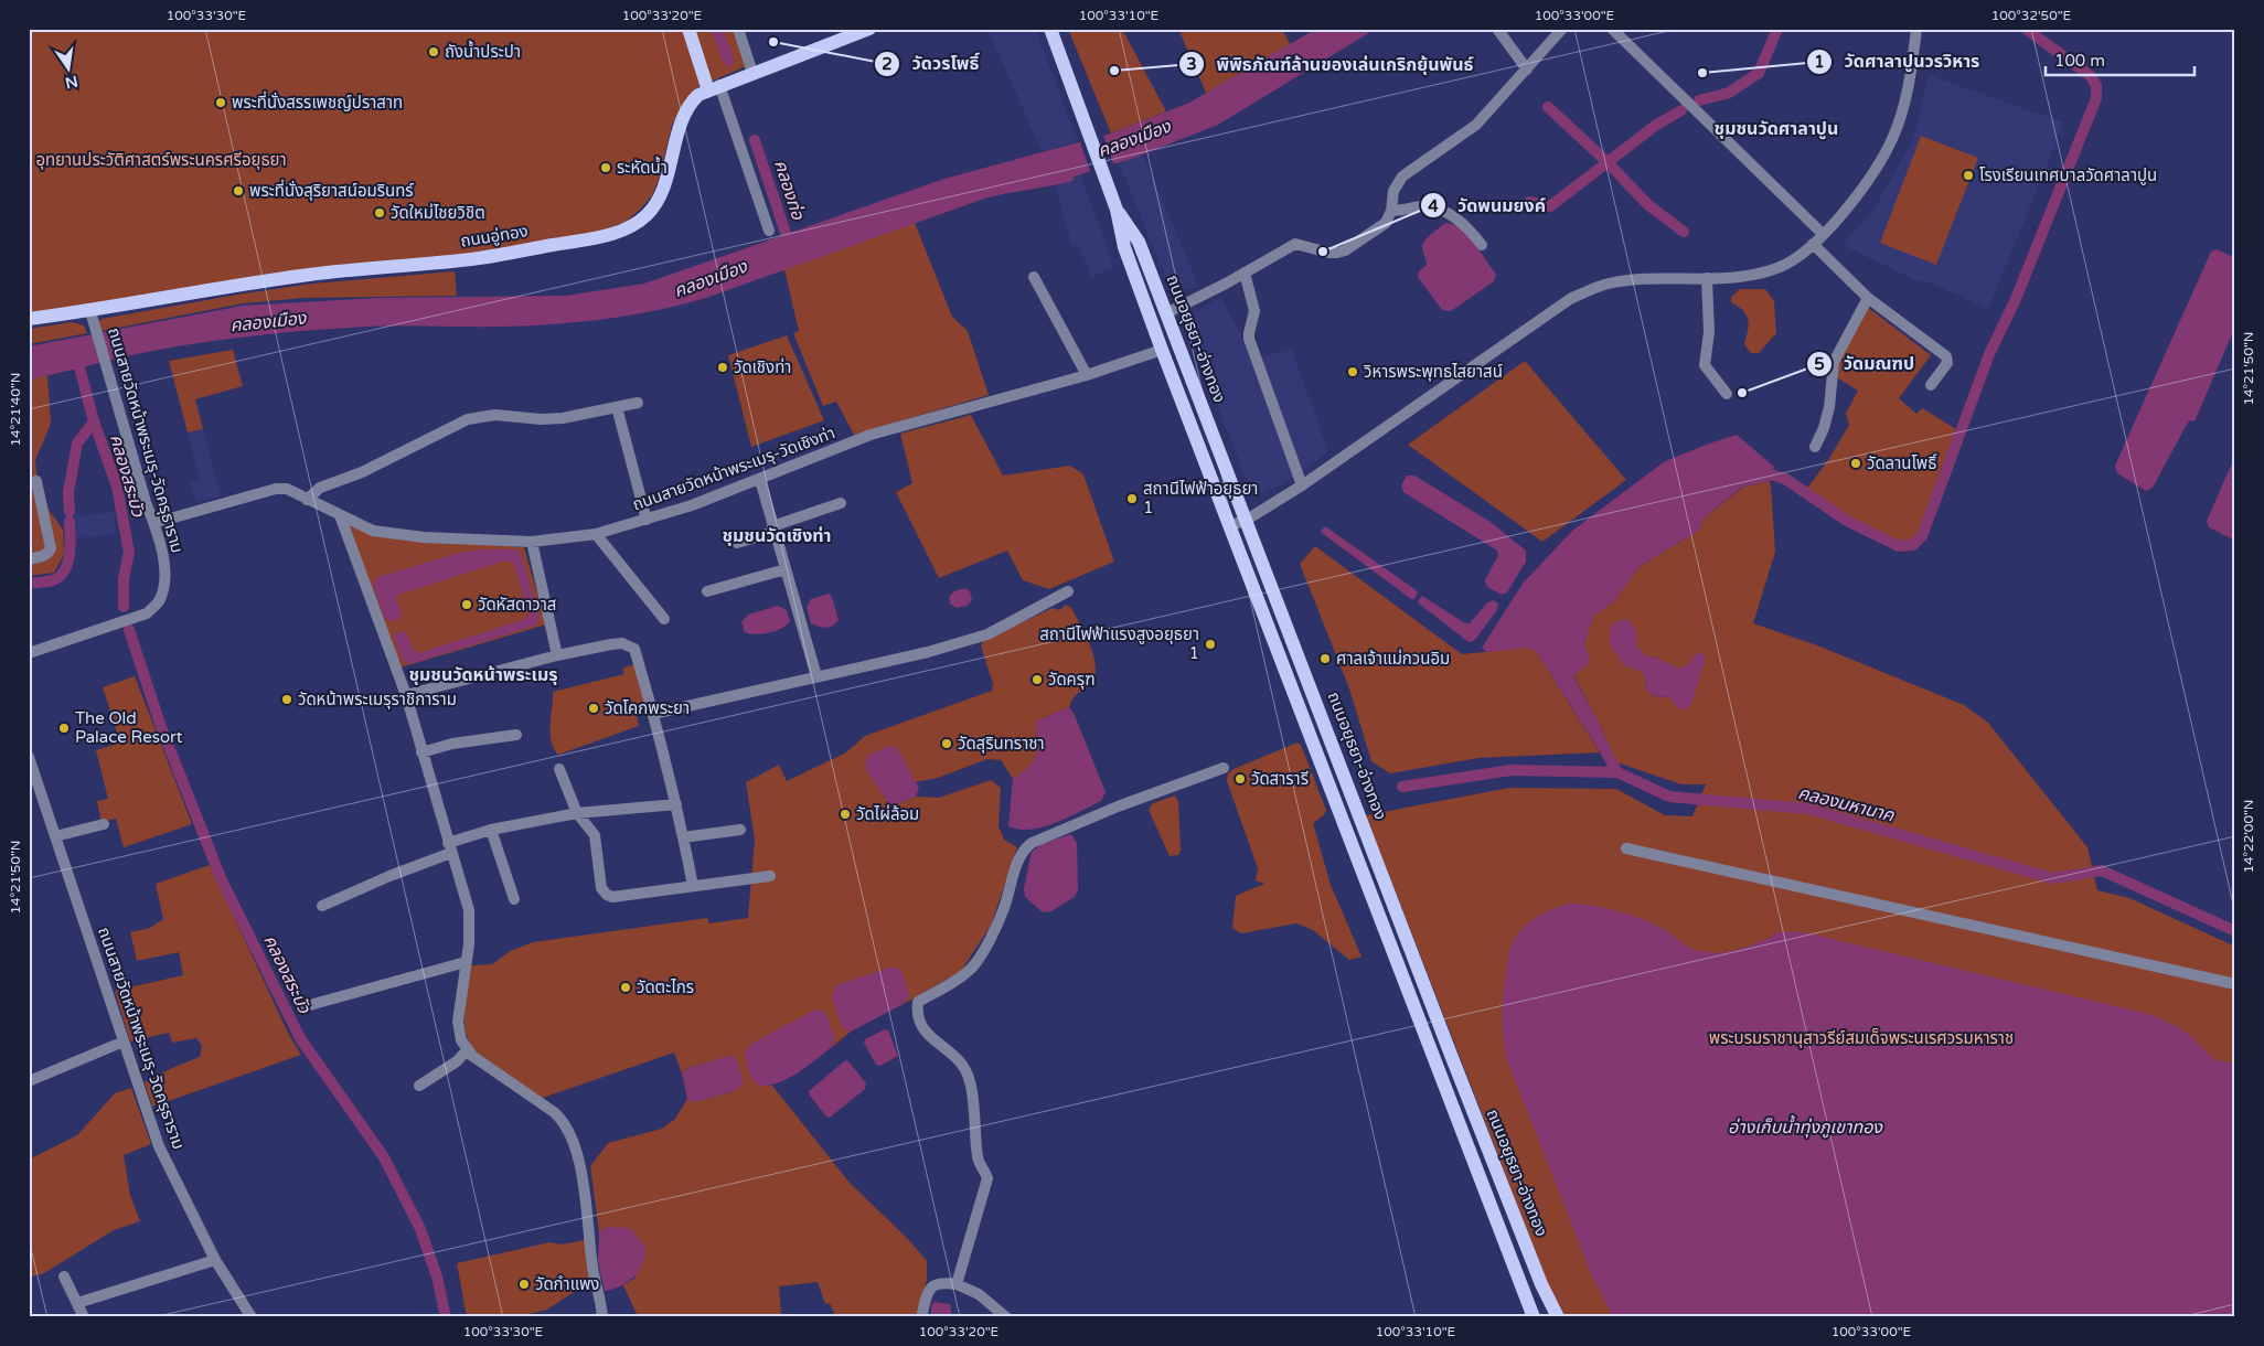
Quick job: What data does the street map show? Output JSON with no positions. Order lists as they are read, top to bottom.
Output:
{
  "streets": {
    "main road": ["ถนนอู่ทอง", "ถนนอยุธยา-อ่างทอง"],
    "street": ["ถนนสายวัดหน้าพระเมรุ-วัดครุธาราม", "ถนนสายวัดหน้าพระเมรุ-วัดเชิงท่า"]
  },
  "crossings": [
    ["ถนนอู่ทอง", "ถนนสายวัดหน้าพระเมรุ-วัดครุธาราม"],
    ["ถนนอยุธยา-อ่างทอง", "ถนนสายวัดหน้าพระเมรุ-วัดเชิงท่า"],
    ["ถนนสายวัดหน้าพระเมรุ-วัดครุธาราม", "ถนนสายวัดหน้าพระเมรุ-วัดเชิงท่า"]
  ],
  "districts": ["ชุมชนวัดศาลาปูน", "ชุมชนวัดเชิงท่า", "ชุมชนวัดหน้าพระเมรุ"],
  "water": [
    "คลองเมือง",
    "คลองท่อ",
    "คลองสระบัว",
    "คลองมหานาค",
    "อ่างเก็บน้ำทุ่งภูเขาทอง"
  ],
  "parks": ["อุทยานประวัติศาสตร์พระนครศรีอยุธยา", "พระบรมราชานุสาวรีย์สมเด็จพระนเรศวรมหาราช"],
  "places": [
    "วัดวรโพธิ์",
    "ถังน้ำประปา",
    "พิพิธภัณฑ์ล้านของเล่นเกริกยุ้นพันธ์",
    "วัดศาลาปูนวรวิหาร",
    "พระที่นั่งสรรเพชญ์ปราสาท",
    "ระหัดน้ำ",
    "โรงเรียนเทศบาลวัดศาลาปูน",
    "พระที่นั่งสุริยาสน์อมรินทร์",
    "วัดใหม่ไชยวิชิต",
    "วัดพนมยงค์",
    "วัดเชิงท่า",
    "วิหารพระพุทธไสยาสน์",
    "วัดมณฑป",
    "วัดลานโพธิ์",
    "สถานีไฟฟ้าอยุธยา 1",
    "วัดหัสดาวาส",
    "สถานีไฟฟ้าแรงสูงอยุธยา 1",
    "ศาลเจ้าแม่กวนอิม",
    "วัดครุฑ",
    "วัดหน้าพระเมรุราชิการาม",
    "วัดโคกพระยา",
    "The Old Palace Resort",
    "วัดสุรินทราชา",
    "วัดสารารี",
    "วัดไผ่ล้อม",
    "วัดตะไกร",
    "วัดกำแพง"
  ],
  "scale_bar": "100 m",
  "north": "bottom",
  "coordinates": [
    "100°33'30\"E",
    "100°33'20\"E",
    "100°33'10\"E",
    "100°33'00\"E",
    "100°32'50\"E",
    "14°21'50\"N",
    "14°21'40\"N",
    "14°22'00\"N"
  ]
}
